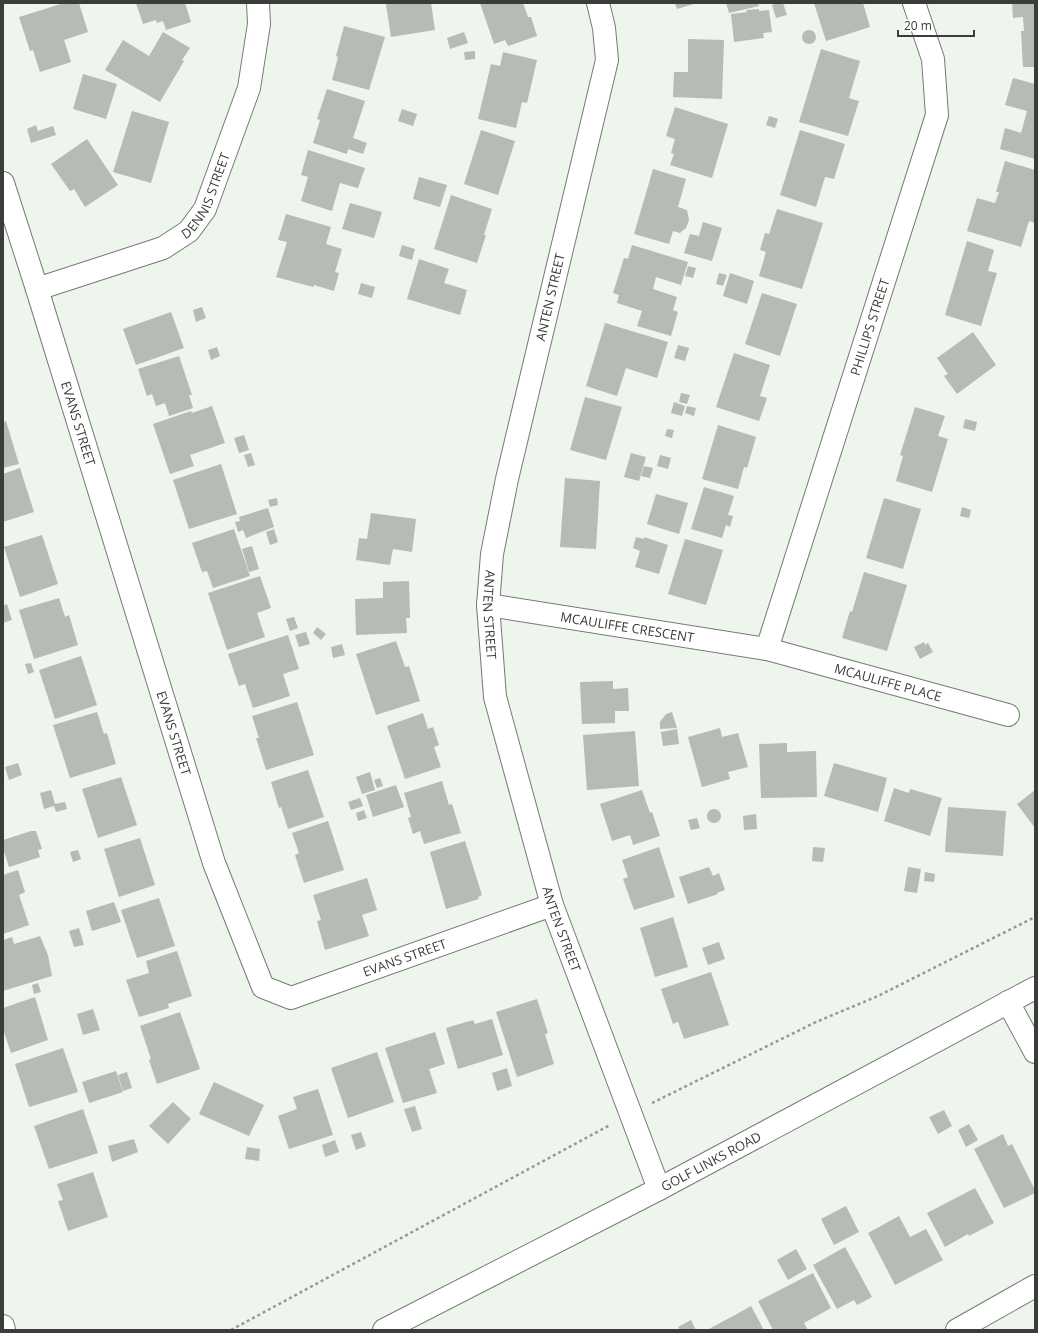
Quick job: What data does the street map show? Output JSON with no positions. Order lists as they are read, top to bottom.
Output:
{
  "streets": {
    "street": [
      "DENNIS STREET",
      "ANTEN STREET",
      "PHILLIPS STREET",
      "EVANS STREET",
      "MCAULIFFE CRESCENT",
      "MCAULIFFE PLACE",
      "GOLF LINKS ROAD"
    ]
  },
  "crossings": [
    ["DENNIS STREET", "EVANS STREET"],
    ["ANTEN STREET", "EVANS STREET"],
    ["ANTEN STREET", "MCAULIFFE CRESCENT"],
    ["ANTEN STREET", "GOLF LINKS ROAD"],
    ["PHILLIPS STREET", "MCAULIFFE CRESCENT"],
    ["PHILLIPS STREET", "MCAULIFFE PLACE"],
    ["MCAULIFFE CRESCENT", "MCAULIFFE PLACE"]
  ],
  "scale_bar": "20 m"
}
